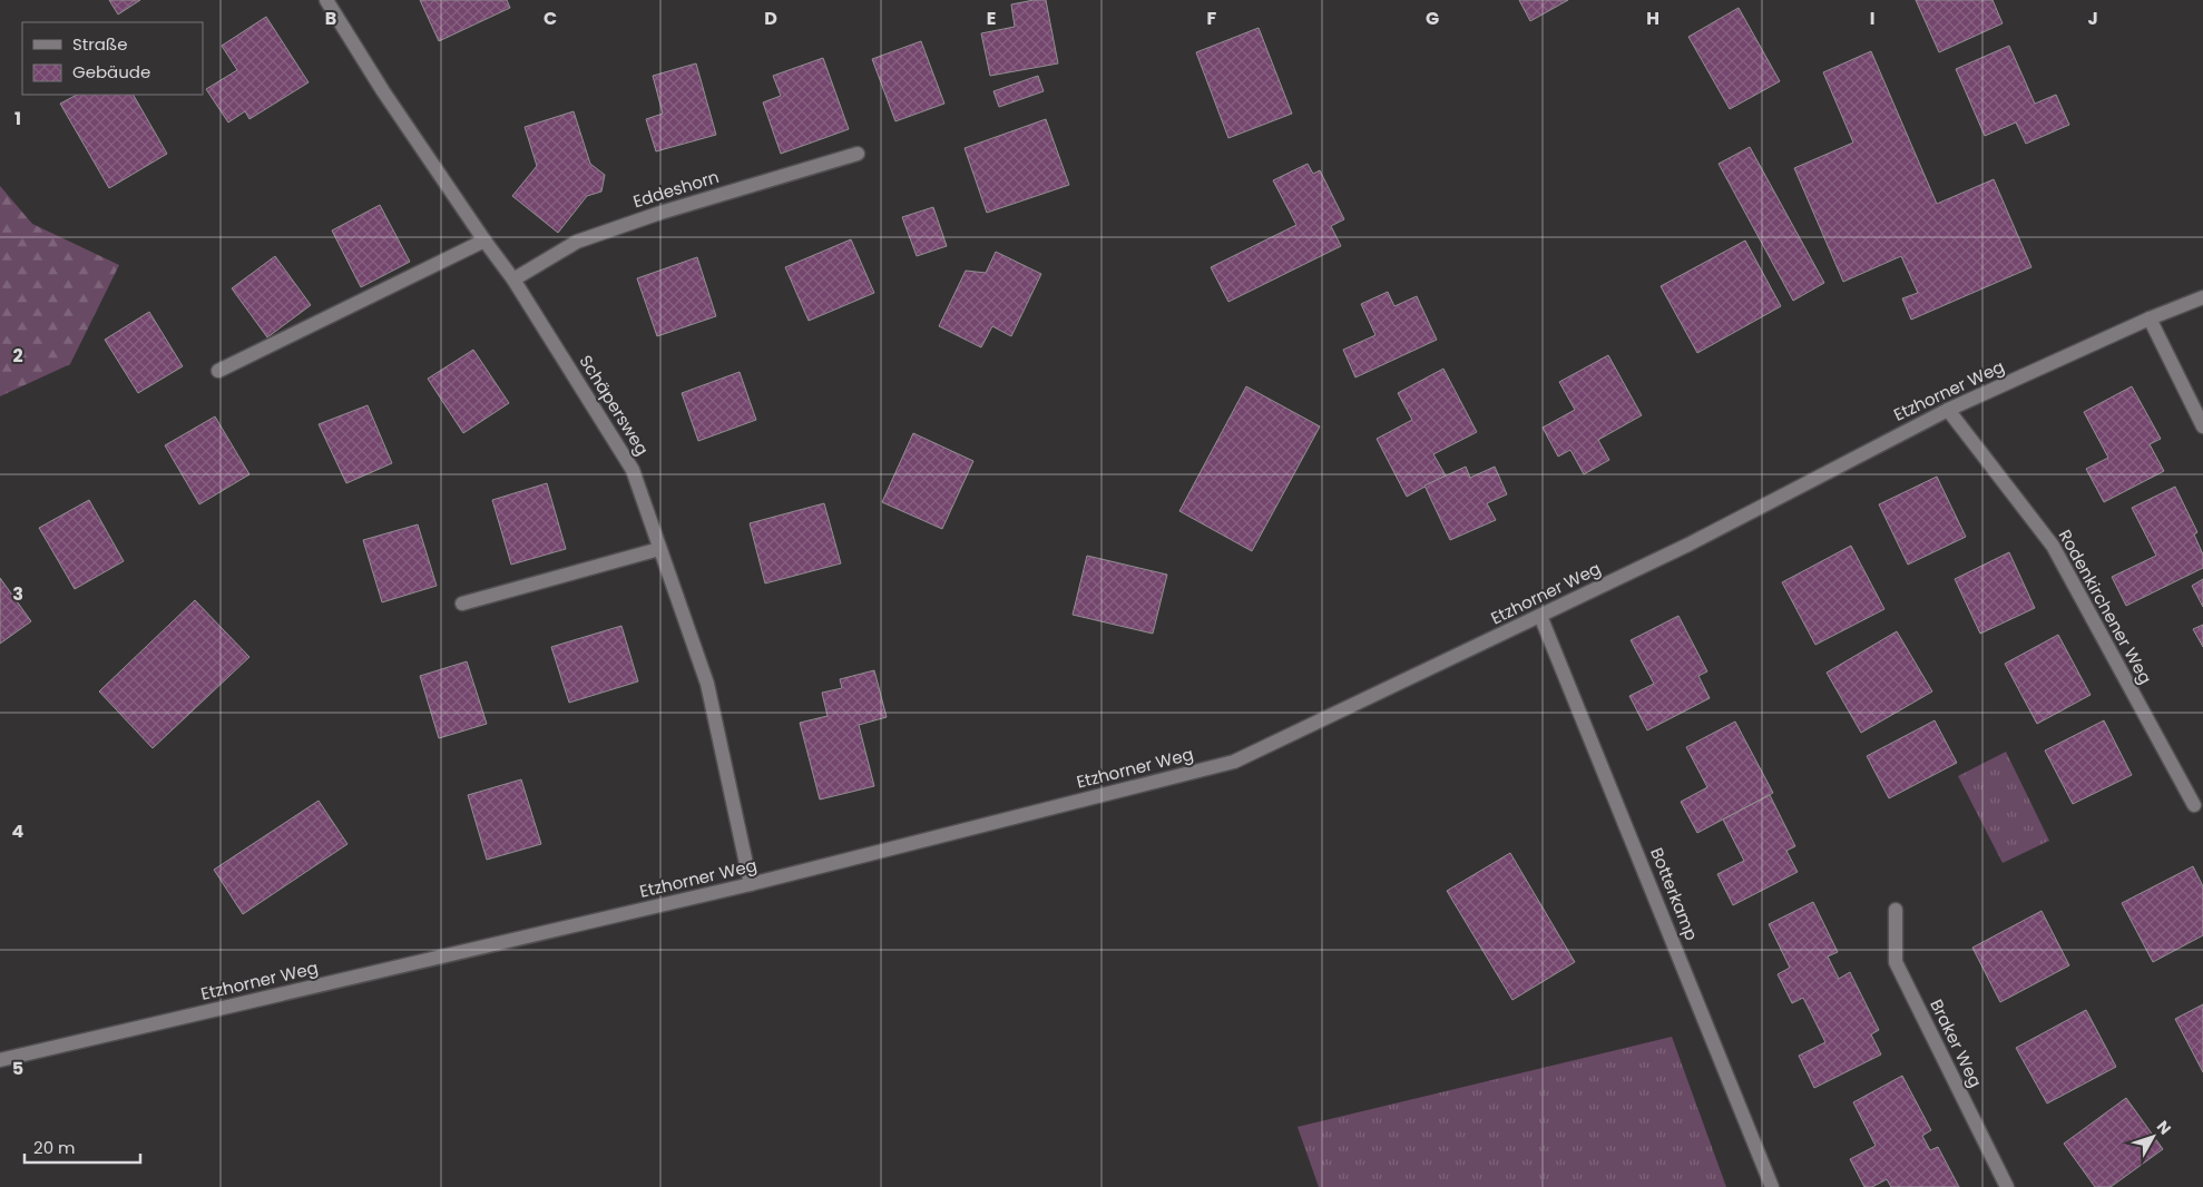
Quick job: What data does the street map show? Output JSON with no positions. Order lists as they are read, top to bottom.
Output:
{
  "streets": {
    "street": [
      "Eddeshorn",
      "Etzhorner Weg",
      "Schäpersweg",
      "Rodenkirchener Weg",
      "Botterkamp",
      "Braker Weg"
    ]
  },
  "crossings": [
    ["Eddeshorn", "Schäpersweg"],
    ["Etzhorner Weg", "Schäpersweg"],
    ["Etzhorner Weg", "Rodenkirchener Weg"],
    ["Etzhorner Weg", "Botterkamp"]
  ],
  "legend": ["Straße", "Gebäude"],
  "scale_bar": "20 m",
  "north": "top right",
  "grid": {
    "columns": [
      "B",
      "C",
      "D",
      "E",
      "F",
      "G",
      "H",
      "I",
      "J"
    ],
    "rows": [
      "1",
      "2",
      "3",
      "4",
      "5"
    ]
  }
}
